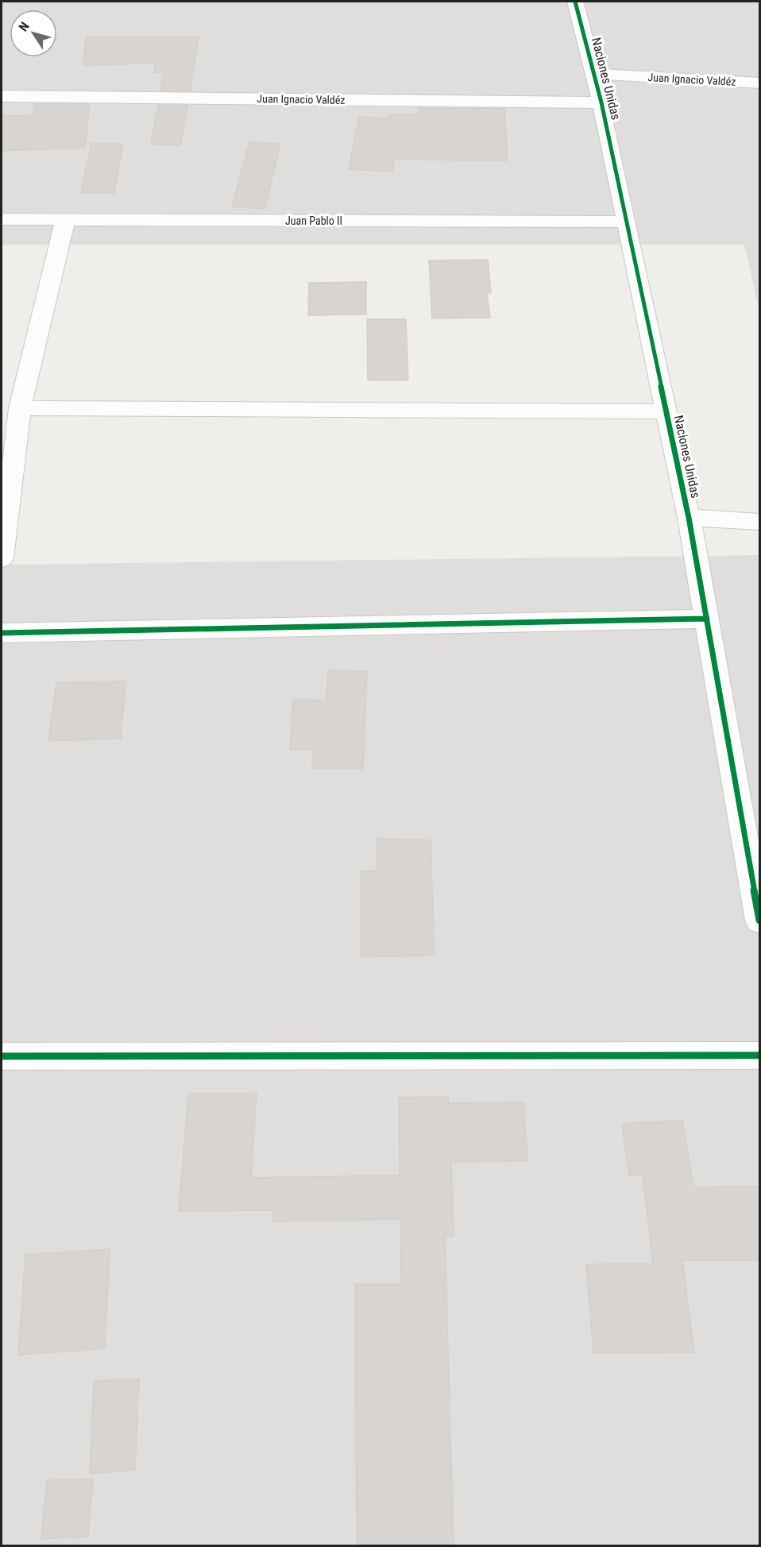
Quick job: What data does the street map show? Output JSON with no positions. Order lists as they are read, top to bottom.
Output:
{
  "streets": {
    "street": ["Naciones Unidas", "Juan Ignacio Valdéz", "Juan Pablo II"]
  },
  "crossings": [
    ["Naciones Unidas", "Juan Ignacio Valdéz"],
    ["Naciones Unidas", "Juan Pablo II"]
  ],
  "north": "top left"
}
